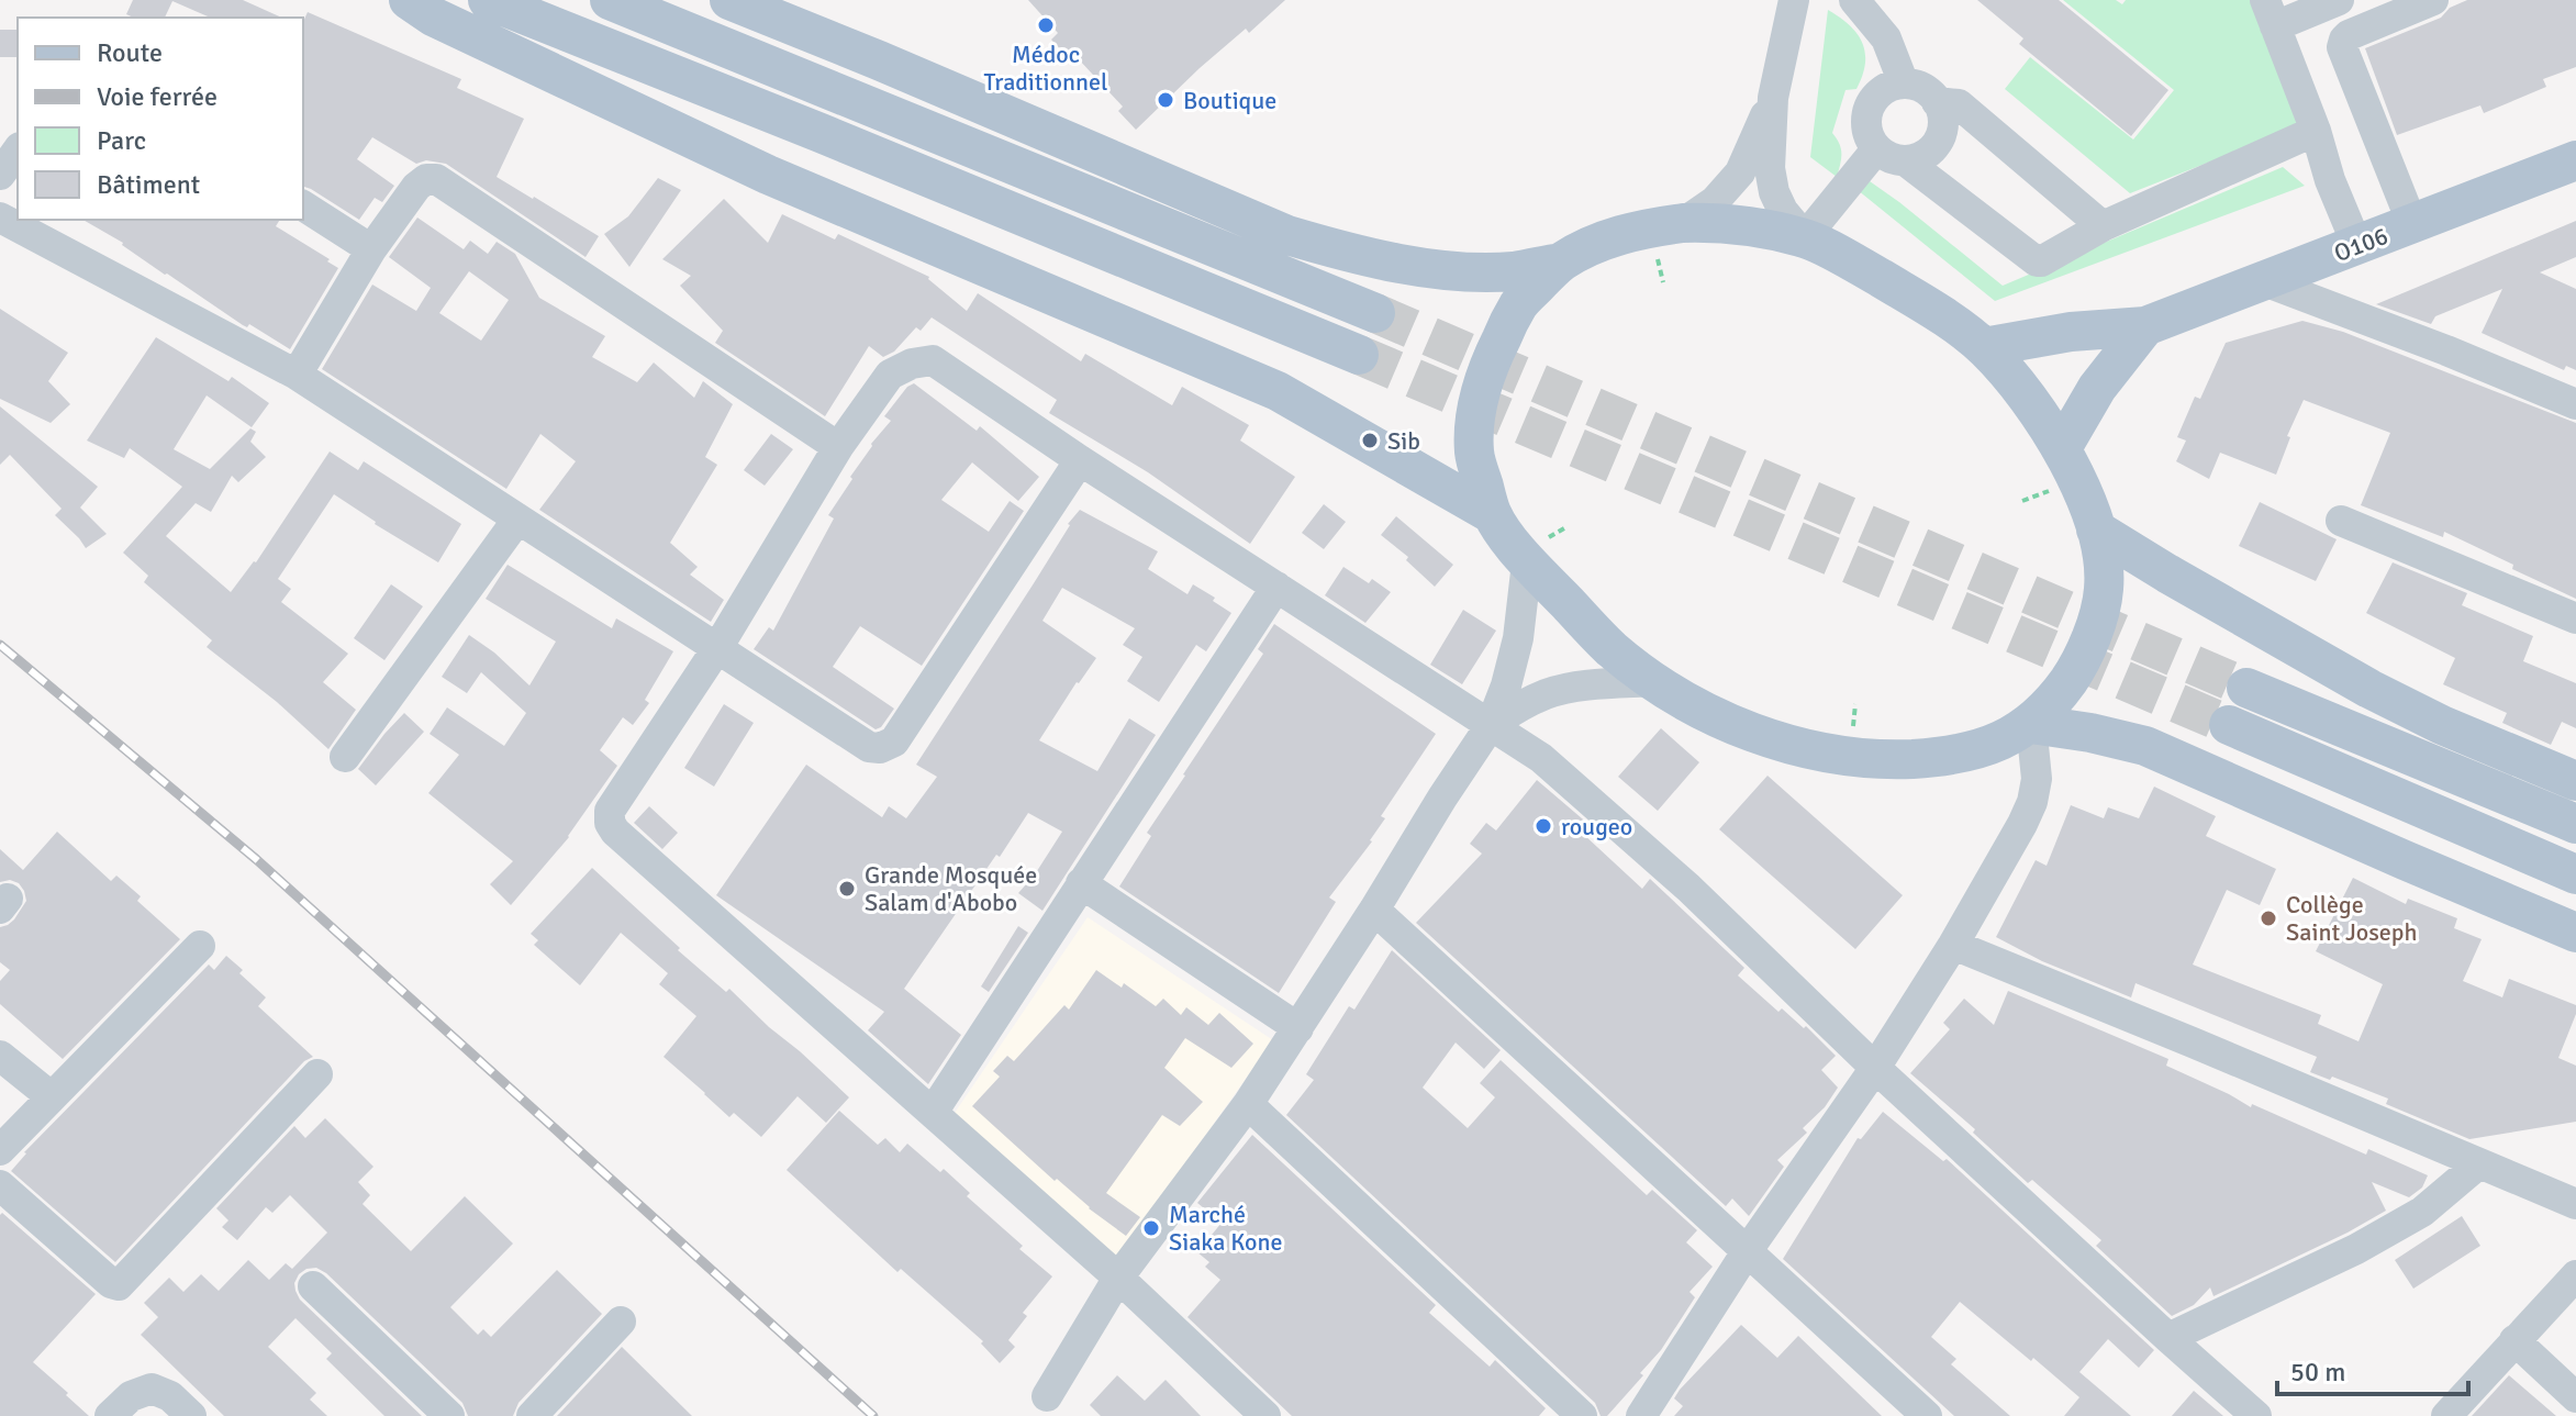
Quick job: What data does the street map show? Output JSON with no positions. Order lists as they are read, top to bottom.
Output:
{
  "streets": {
    "main road": ["O106"]
  },
  "places": [
    "Médoc Traditionnel",
    "Boutique",
    "Sib",
    "rougeo",
    "Grande Mosquée Salam d'Abobo",
    "Collège Saint Joseph",
    "Marché Siaka Kone"
  ],
  "legend": [
    "Route",
    "Voie ferrée",
    "Parc",
    "Bâtiment"
  ],
  "scale_bar": "50 m"
}
